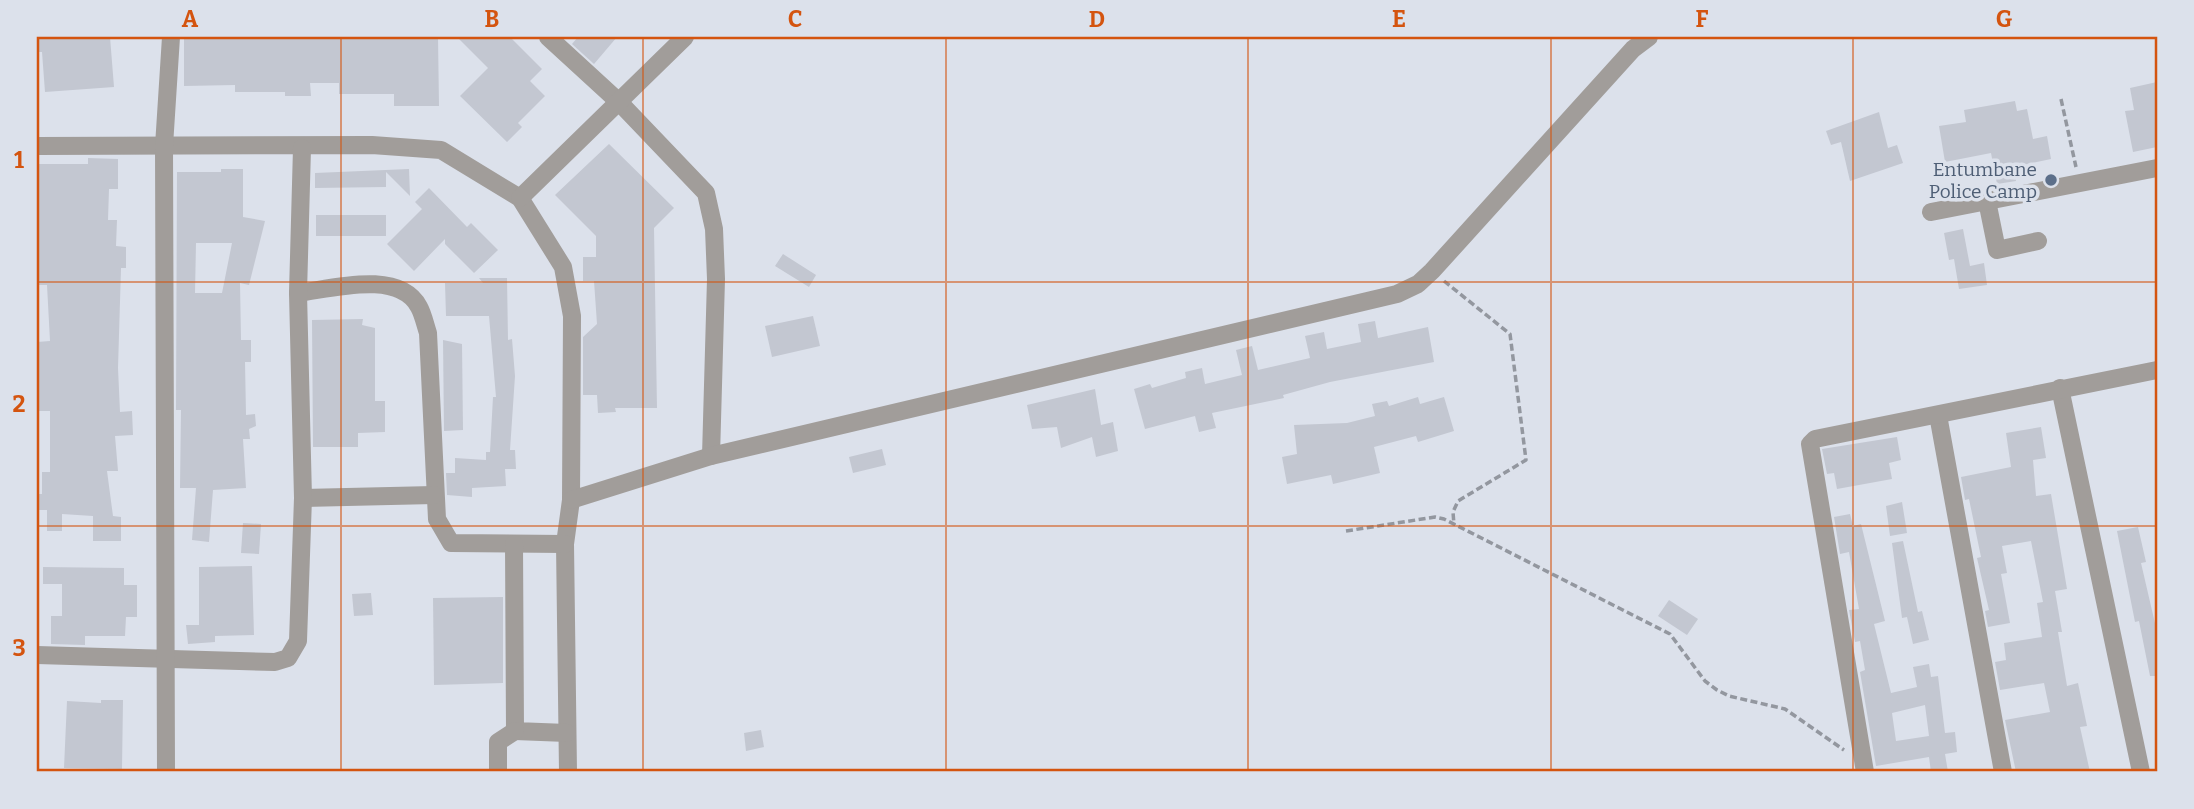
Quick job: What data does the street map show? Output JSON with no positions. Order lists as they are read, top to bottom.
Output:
{
  "places": ["Entumbane Police Camp"],
  "grid": {
    "columns": [
      "A",
      "B",
      "C",
      "D",
      "E",
      "F",
      "G"
    ],
    "rows": ["1", "2", "3"]
  }
}
